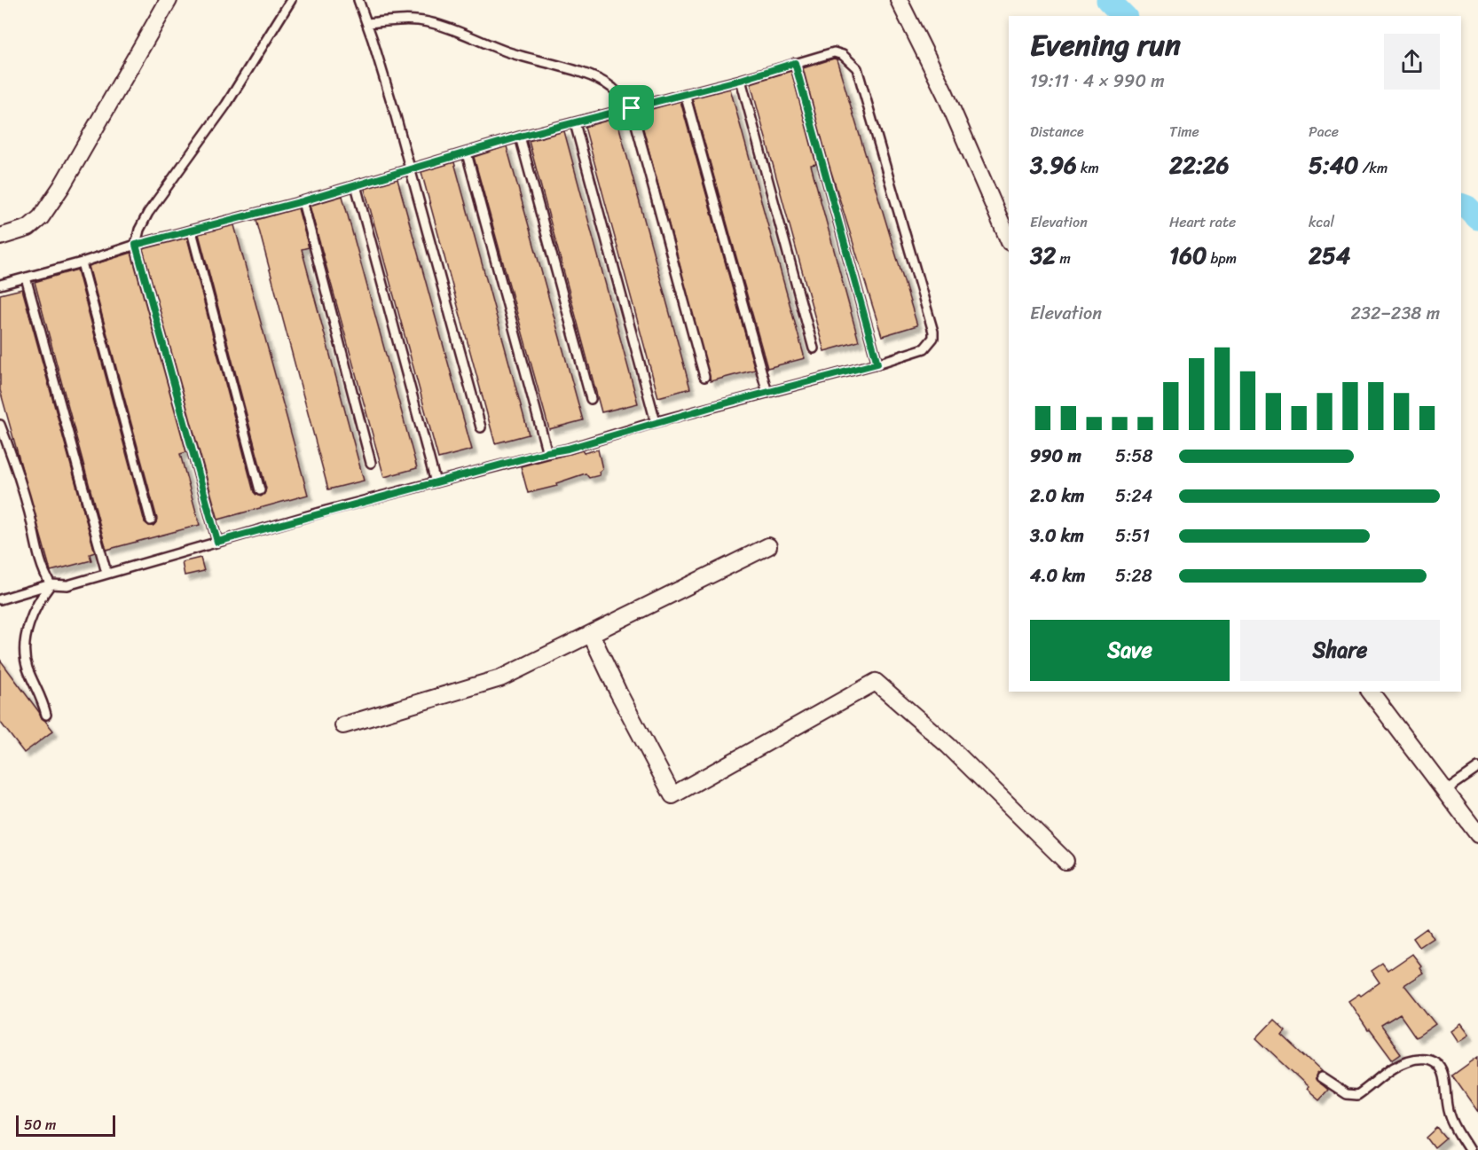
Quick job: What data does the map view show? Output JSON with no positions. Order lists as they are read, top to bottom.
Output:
{
  "scale_bar": "50 m",
  "page": {
    "heading": ["Evening run", "19:11 · 4 × 990 m"],
    "stats": [
      ["Distance", "3.96 km"],
      ["Time", "22:26"],
      ["Pace", "5:40 /km"],
      ["Elevation", "32 m"],
      ["Heart rate", "160 bpm"],
      ["kcal", "254"]
    ],
    "chart": ["Elevation", "232–238 m"],
    "list": [
      {
        "name": "990 m",
        "note": "5:58"
      },
      {
        "name": "2.0 km",
        "note": "5:24"
      },
      {
        "name": "3.0 km",
        "note": "5:51"
      },
      {
        "name": "4.0 km",
        "note": "5:28"
      }
    ],
    "buttons": ["Save", "Share"],
    "scale": "50 m"
  }
}
